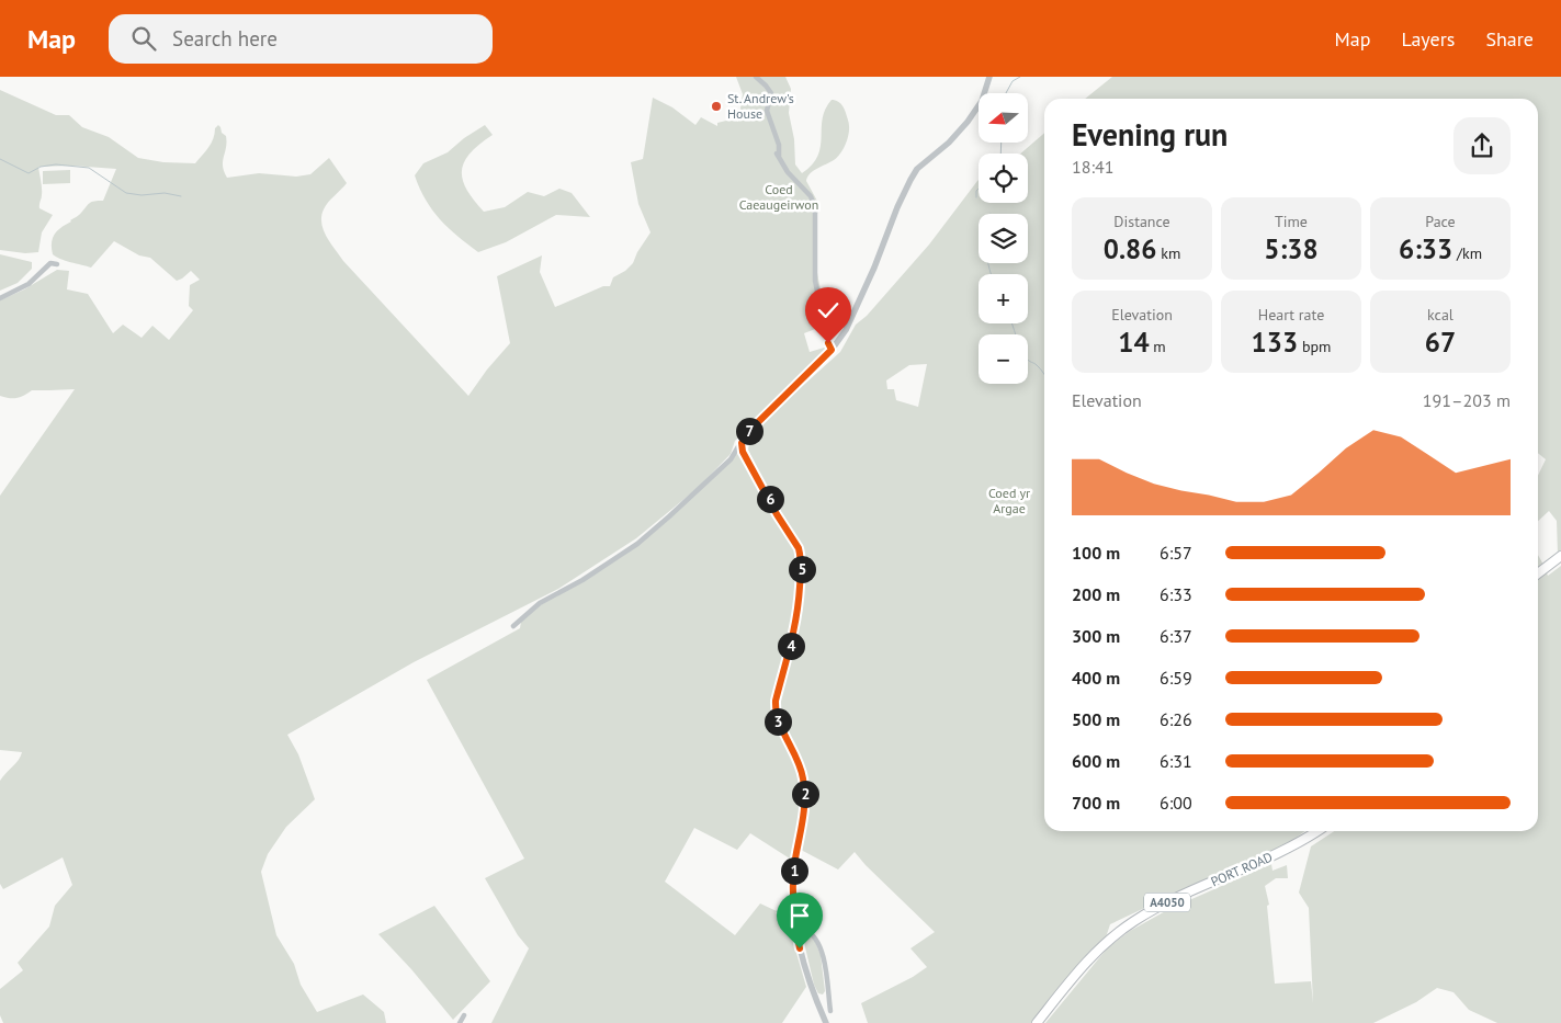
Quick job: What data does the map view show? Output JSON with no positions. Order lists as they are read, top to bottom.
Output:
{
  "streets": {
    "main road": ["PORT ROAD", "A4050"]
  },
  "parks": ["Coed Caeaugeirwon", "Coed yr Argae"],
  "places": ["St. Andrew's House"],
  "north": "left",
  "page": {
    "header": "Map",
    "search": "Search here",
    "nav": ["Map", "Layers", "Share"],
    "map_buttons": ["+", "−"],
    "heading": ["Evening run", "18:41"],
    "stats": [
      ["Distance", "0.86 km"],
      ["Time", "5:38"],
      ["Pace", "6:33 /km"],
      ["Elevation", "14 m"],
      ["Heart rate", "133 bpm"],
      ["kcal", "67"]
    ],
    "chart": ["Elevation", "191–203 m"],
    "pins": [
      "7",
      "6",
      "5",
      "4",
      "3",
      "2",
      "1"
    ],
    "list": [
      {
        "name": "100 m",
        "note": "6:57"
      },
      {
        "name": "200 m",
        "note": "6:33"
      },
      {
        "name": "300 m",
        "note": "6:37"
      },
      {
        "name": "400 m",
        "note": "6:59"
      },
      {
        "name": "500 m",
        "note": "6:26"
      },
      {
        "name": "600 m",
        "note": "6:31"
      },
      {
        "name": "700 m",
        "note": "6:00"
      }
    ]
  }
}
